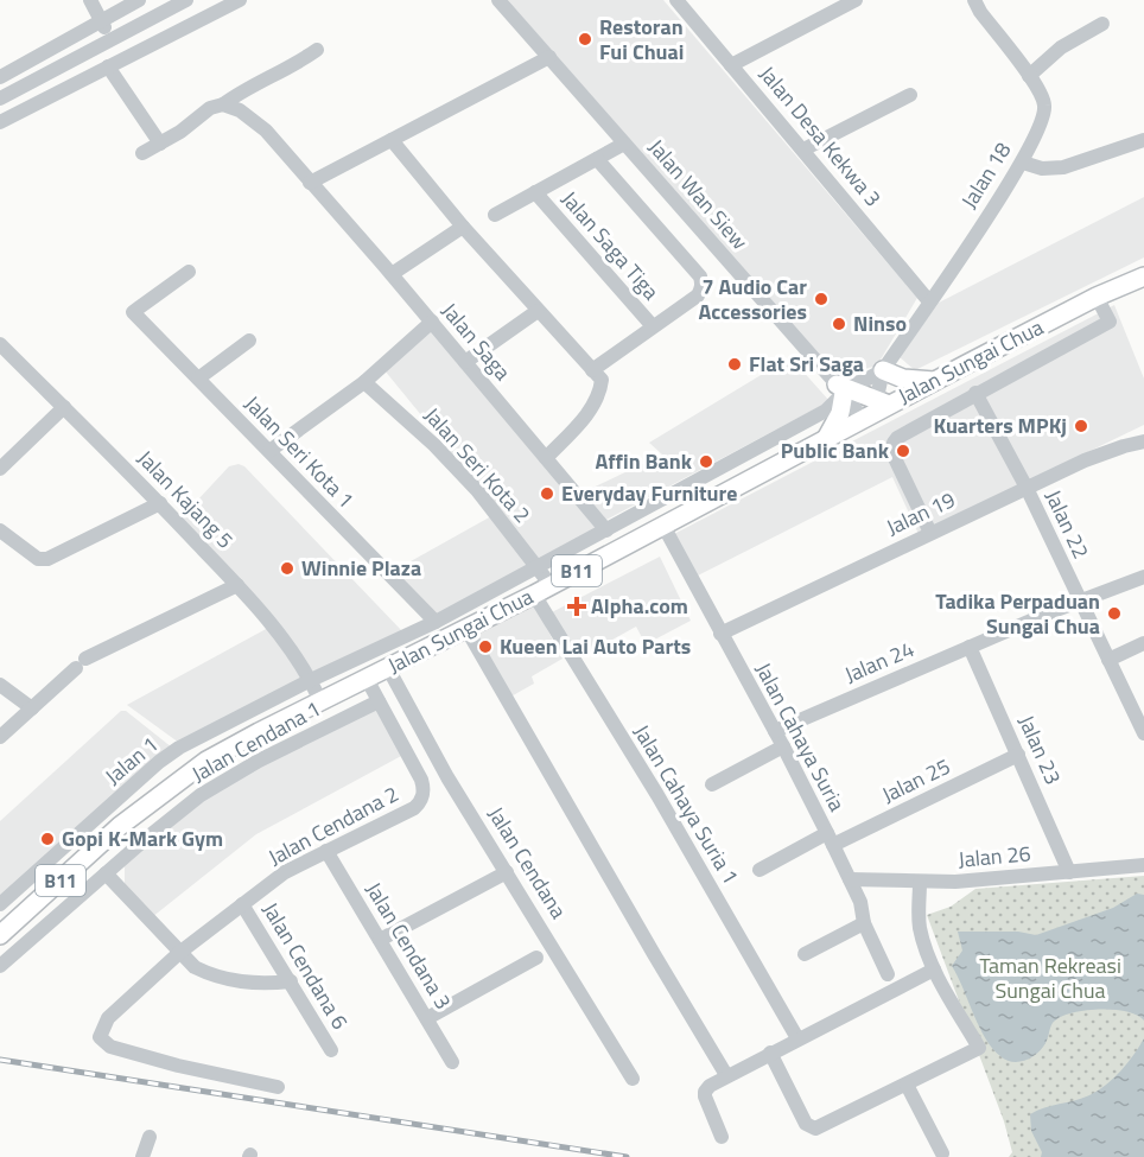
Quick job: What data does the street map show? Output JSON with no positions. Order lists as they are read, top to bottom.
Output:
{
  "streets": {
    "main road": ["Jalan Sungai Chua", "B11"],
    "street": [
      "Jalan Desa Kekwa 3",
      "Jalan 18",
      "Jalan Wan Siew",
      "Jalan Saga Tiga",
      "Jalan Saga",
      "Jalan Seri Kota 1",
      "Jalan Seri Kota 2",
      "Jalan Kajang 5",
      "Jalan 19",
      "Jalan 22",
      "Jalan 24",
      "Jalan Cahaya Suria",
      "Jalan Cendana 1",
      "Jalan 23",
      "Jalan 1",
      "Jalan 25",
      "Jalan Cahaya Suria 1",
      "Jalan Cendana 2",
      "Jalan 26",
      "Jalan Cendana",
      "Jalan Cendana 3",
      "Jalan Cendana 6"
    ]
  },
  "crossings": [
    ["Jalan Desa Kekwa 3", "Jalan 18"],
    ["Jalan Wan Siew", "Jalan 1"],
    ["Jalan Saga", "Jalan 1"],
    ["Jalan Sungai Chua", "Jalan Seri Kota 2"],
    ["Jalan Sungai Chua", "Jalan Kajang 5"],
    ["Jalan Sungai Chua", "Jalan Cahaya Suria"],
    ["Jalan Sungai Chua", "Jalan Cahaya Suria 1"],
    ["Jalan Sungai Chua", "Jalan Cendana"],
    ["Jalan Seri Kota 1", "Jalan 1"],
    ["Jalan Seri Kota 2", "Jalan 1"],
    ["Jalan Kajang 5", "Jalan 1"],
    ["Jalan 19", "Jalan 22"],
    ["Jalan 19", "Jalan Cahaya Suria"],
    ["Jalan 22", "Jalan 24"],
    ["Jalan 24", "Jalan Cahaya Suria"],
    ["Jalan 24", "Jalan 23"],
    ["Jalan Cahaya Suria", "Jalan 25"],
    ["Jalan Cahaya Suria", "Jalan 26"],
    ["Jalan Cendana 1", "Jalan Cendana 2"],
    ["Jalan 23", "Jalan 25"],
    ["Jalan 23", "Jalan 26"],
    ["Jalan Cendana 2", "Jalan Cendana 3"],
    ["Jalan Cendana 2", "Jalan Cendana 6"]
  ],
  "parks": ["Taman Rekreasi Sungai Chua"],
  "places": {
    "other": [
      "Restoran Fui Chuai",
      "7 Audio Car Accessories",
      "Ninso",
      "Flat Sri Saga",
      "Kuarters MPKj",
      "Public Bank",
      "Affin Bank",
      "Everyday Furniture",
      "Winnie Plaza",
      "Tadika Perpaduan Sungai Chua",
      "Kueen Lai Auto Parts",
      "Gopi K-Mark Gym"
    ],
    "health": ["Alpha.com"]
  }
}
